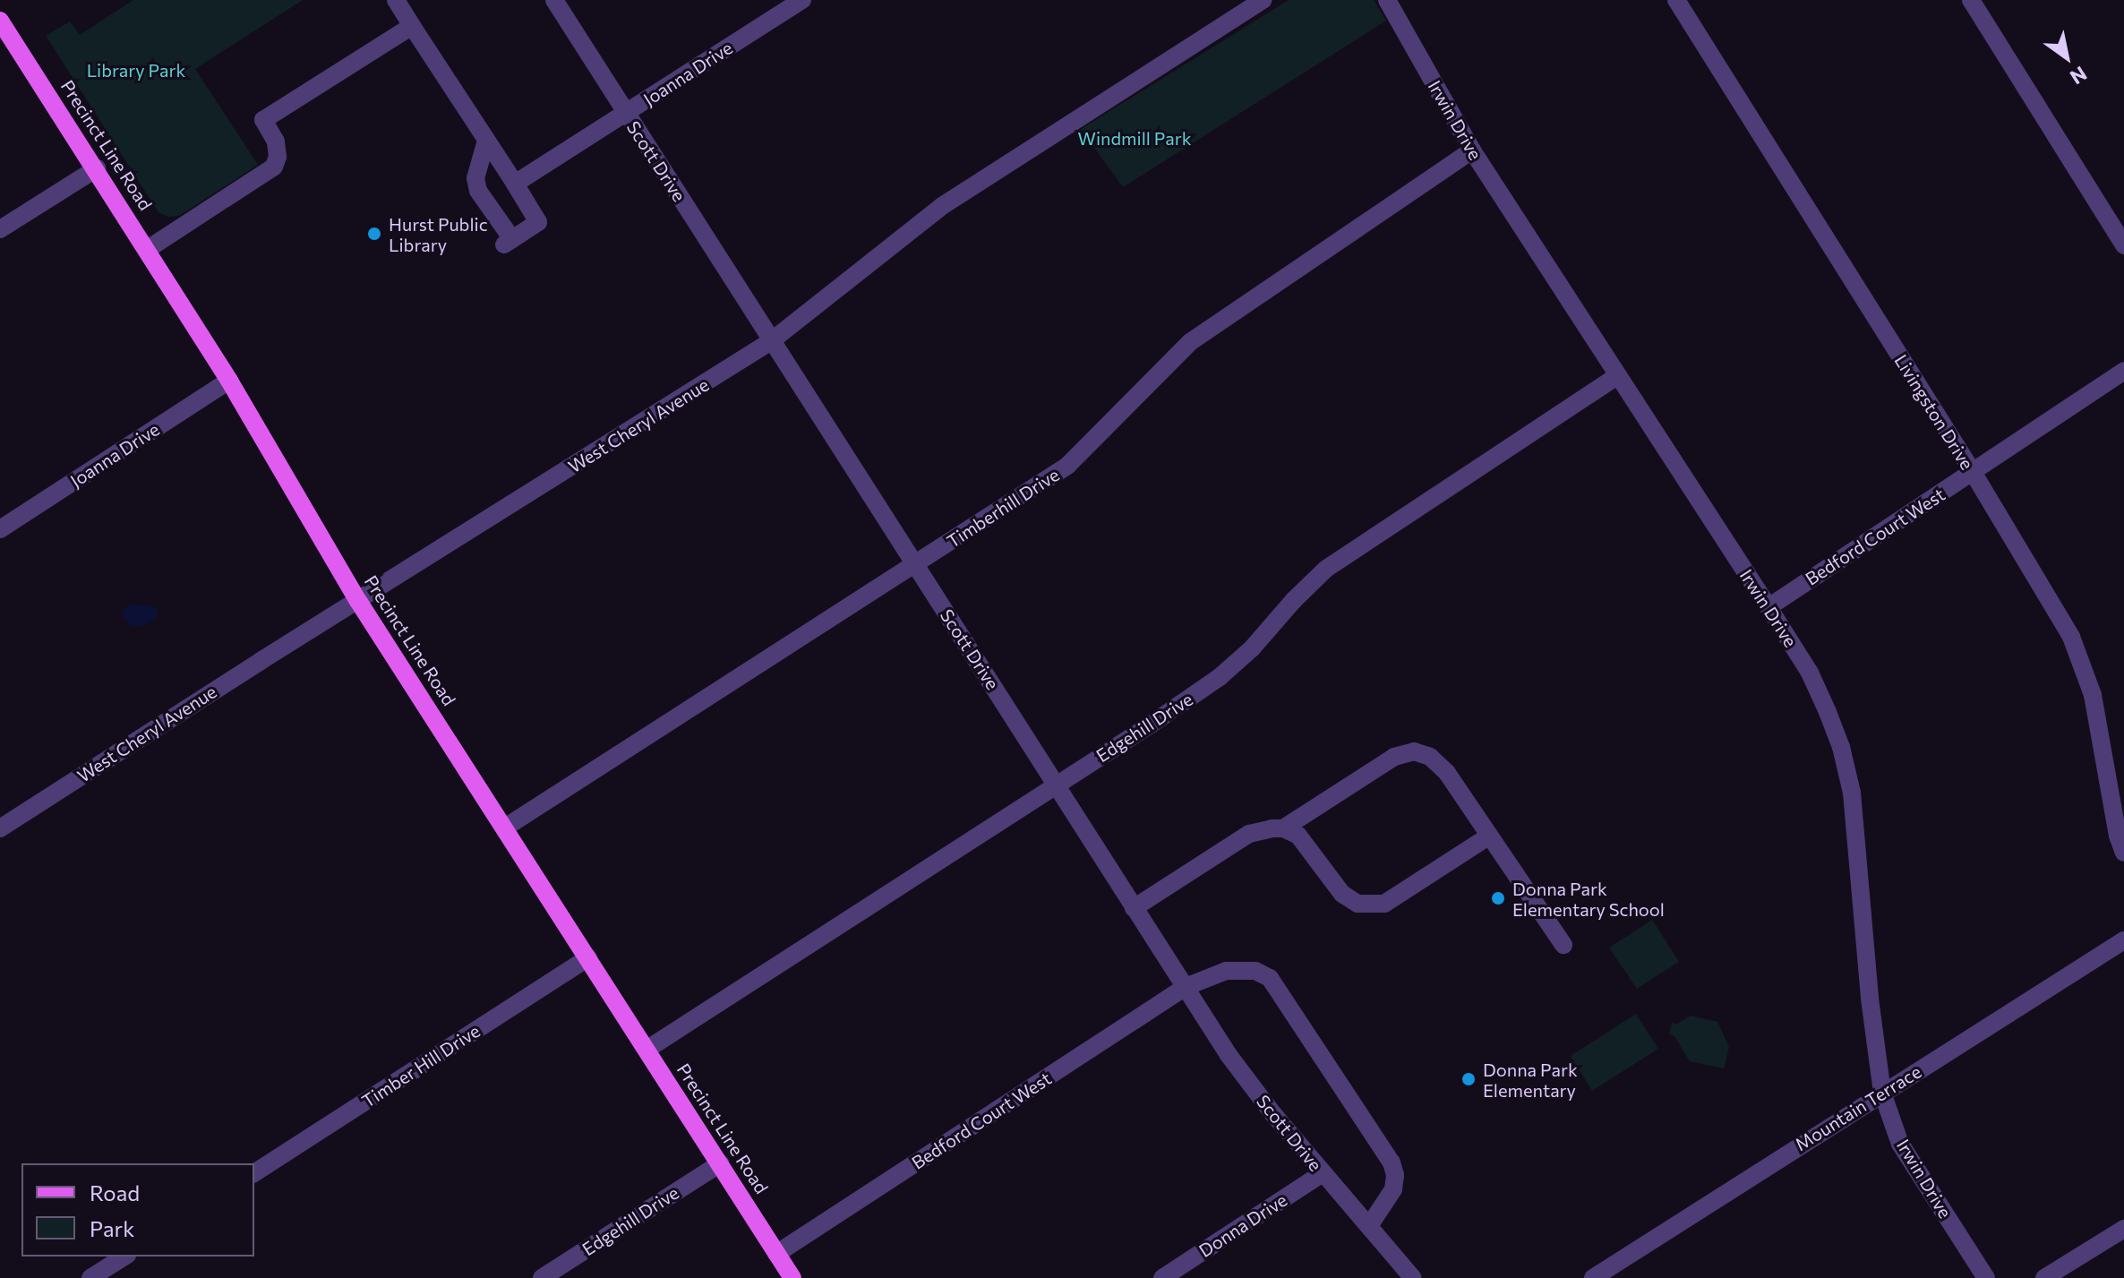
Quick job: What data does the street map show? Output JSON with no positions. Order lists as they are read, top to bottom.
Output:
{
  "streets": {
    "main road": ["Precinct Line Road"],
    "street": [
      "Joanna Drive",
      "Irwin Drive",
      "Scott Drive",
      "Livingston Drive",
      "West Cheryl Avenue",
      "Timberhill Drive",
      "Bedford Court West",
      "Edgehill Drive",
      "Timber Hill Drive",
      "Mountain Terrace",
      "Donna Drive"
    ]
  },
  "crossings": [
    ["Joanna Drive", "Precinct Line Road"],
    ["Joanna Drive", "Scott Drive"],
    ["Irwin Drive", "Timberhill Drive"],
    ["Irwin Drive", "Bedford Court West"],
    ["Irwin Drive", "Edgehill Drive"],
    ["Irwin Drive", "Mountain Terrace"],
    ["Precinct Line Road", "West Cheryl Avenue"],
    ["Precinct Line Road", "Timberhill Drive"],
    ["Precinct Line Road", "Bedford Court West"],
    ["Precinct Line Road", "Edgehill Drive"],
    ["Precinct Line Road", "Timber Hill Drive"],
    ["Scott Drive", "West Cheryl Avenue"],
    ["Scott Drive", "Timberhill Drive"],
    ["Scott Drive", "Bedford Court West"],
    ["Scott Drive", "Edgehill Drive"],
    ["Scott Drive", "Donna Drive"],
    ["Livingston Drive", "Bedford Court West"]
  ],
  "parks": ["Library Park", "Windmill Park"],
  "places": ["Hurst Public Library", "Donna Park Elementary School", "Donna Park Elementary"],
  "legend": ["Road", "Park"],
  "north": "bottom right"
}
